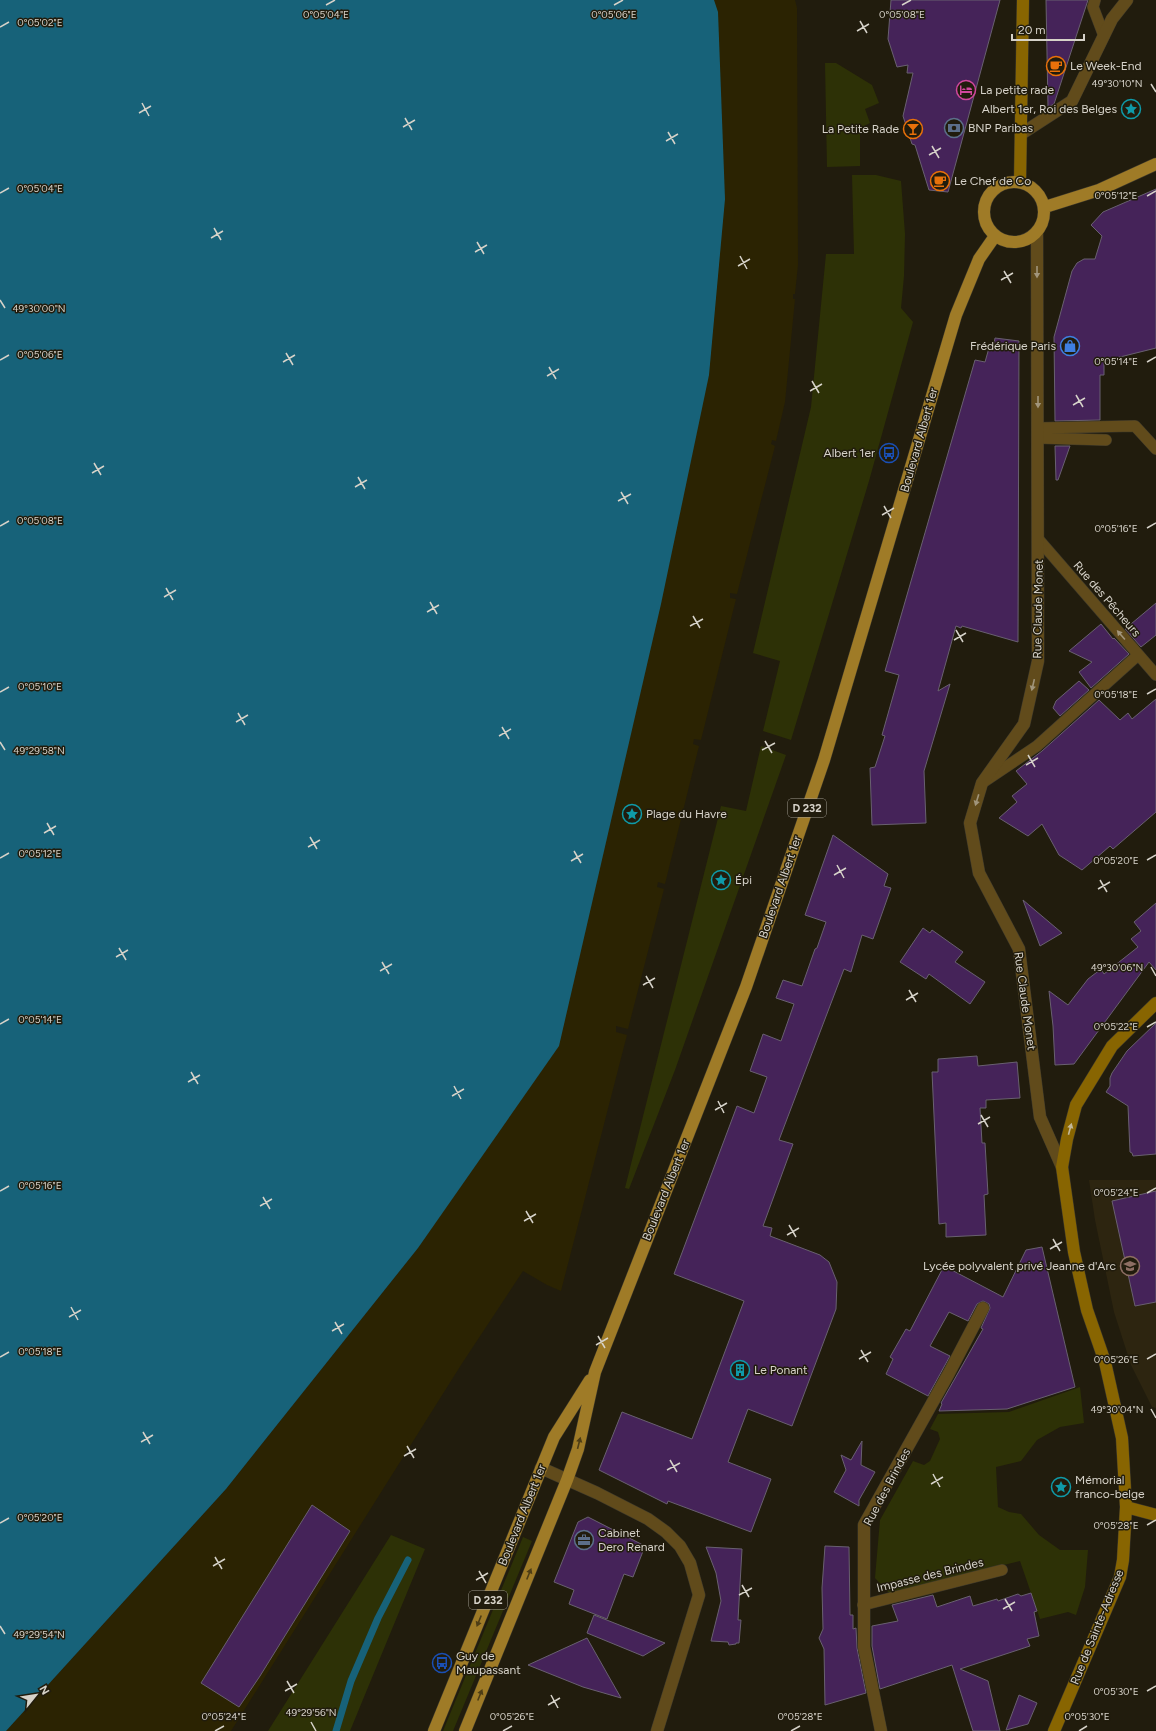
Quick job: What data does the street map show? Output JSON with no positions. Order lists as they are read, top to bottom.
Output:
{
  "streets": {
    "main road": ["Boulevard Albert 1er", "D 232", "Rue de Sainte-Adresse"],
    "street": ["Rue Claude Monet", "Rue des Brindes"],
    "lane": ["Rue des Pêcheurs", "Impasse des Brindes"]
  },
  "crossings": [
    ["Boulevard Albert 1er", "Rue Claude Monet"],
    ["Rue des Pêcheurs", "Rue Claude Monet"],
    ["Rue Claude Monet", "Rue de Sainte-Adresse"],
    ["Rue des Brindes", "Impasse des Brindes"]
  ],
  "one_way": ["Rue des Pêcheurs", "Rue Claude Monet"],
  "places": {
    "cafe": ["Le Week-End", "Le Chef de Co"],
    "hotel": ["La petite rade"],
    "place": [
      "Albert 1er, Roi des Belges",
      "Plage du Havre",
      "Épi",
      "Mémorial franco-belge"
    ],
    "bank": ["BNP Paribas"],
    "bar": ["La Petite Rade"],
    "shop": ["Frédérique Paris"],
    "bus stop": ["Albert 1er", "Guy de Maupassant"],
    "school or university": ["Lycée polyvalent privé Jeanne d'Arc"],
    "building": ["Le Ponant"],
    "office": ["Cabinet Dero Renard"]
  },
  "scale_bar": "20 m",
  "north": "top right",
  "coordinates": [
    "0°05'04\"E",
    "0°05'06\"E",
    "0°05'08\"E",
    "0°05'02\"E",
    "49°30'10\"N",
    "0°05'12\"E",
    "49°30'00\"N",
    "0°05'14\"E",
    "0°05'16\"E",
    "0°05'10\"E",
    "0°05'18\"E",
    "49°29'58\"N",
    "0°05'20\"E",
    "49°30'06\"N",
    "0°05'22\"E",
    "0°05'24\"E",
    "0°05'26\"E",
    "49°30'04\"N",
    "0°05'28\"E",
    "49°29'54\"N",
    "0°05'30\"E",
    "49°29'56\"N"
  ]
}
